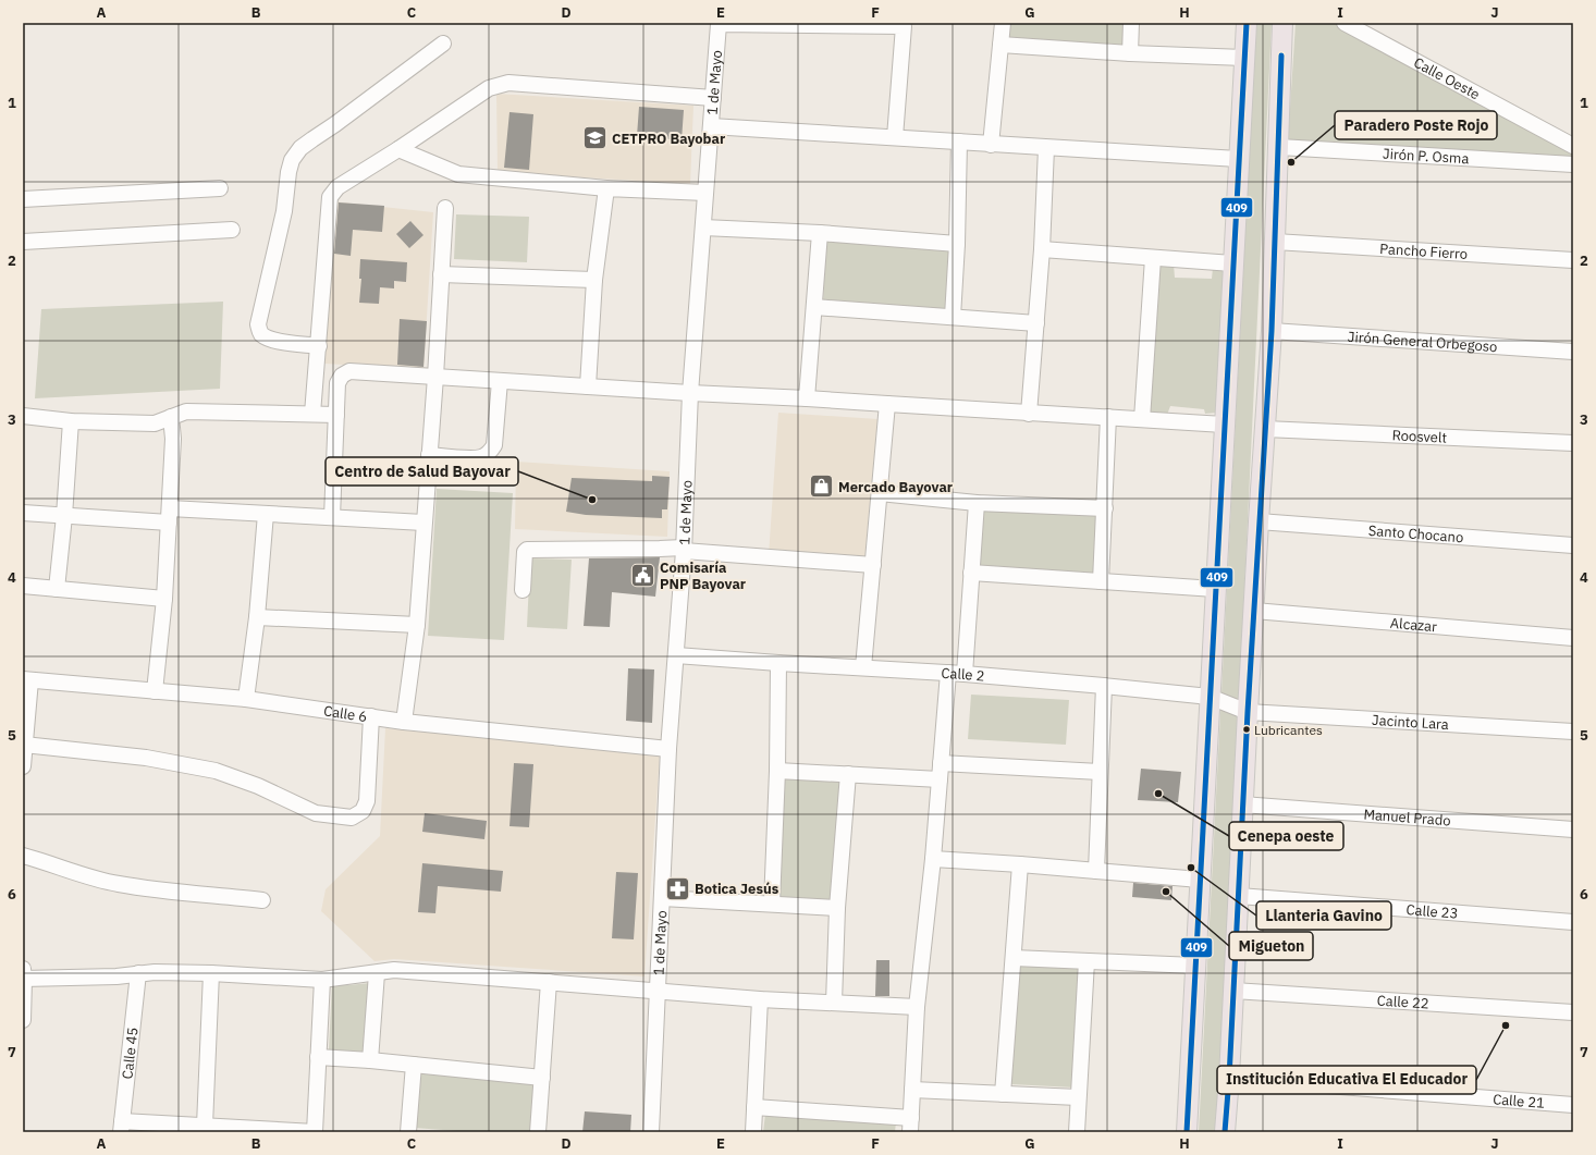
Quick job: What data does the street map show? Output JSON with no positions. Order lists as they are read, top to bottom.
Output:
{
  "streets": {
    "street": [
      "Calle Oeste",
      "1 de Mayo",
      "Jirón P. Osma",
      "Pancho Fierro",
      "Jirón General Orbegoso",
      "Roosvelt",
      "Santo Chocano",
      "Alcazar",
      "Calle 2",
      "Calle 6",
      "Jacinto Lara",
      "Manuel Prado",
      "Calle 23",
      "Calle 22",
      "Calle 45",
      "Calle 21"
    ]
  },
  "crossings": [
    ["1 de Mayo", "Calle 2"],
    ["1 de Mayo", "Calle 6"],
    ["Calle 2", "Jacinto Lara"]
  ],
  "places": {
    "school or university": ["CETPRO Bayobar"],
    "other": [
      "Paradero Poste Rojo",
      "Centro de Salud Bayovar",
      "Lubricantes",
      "Cenepa oeste",
      "Llanteria Gavino",
      "Migueton",
      "Institución Educativa El Educador"
    ],
    "shop": ["Mercado Bayovar"],
    "public building": ["Comisaría PNP Bayovar"],
    "pharmacy": ["Botica Jesús"]
  },
  "lines": ["transit line 409"],
  "grid": {
    "columns": [
      "A",
      "B",
      "C",
      "D",
      "E",
      "F",
      "G",
      "H",
      "I",
      "J"
    ],
    "rows": [
      "1",
      "2",
      "3",
      "4",
      "5",
      "6",
      "7"
    ]
  }
}
